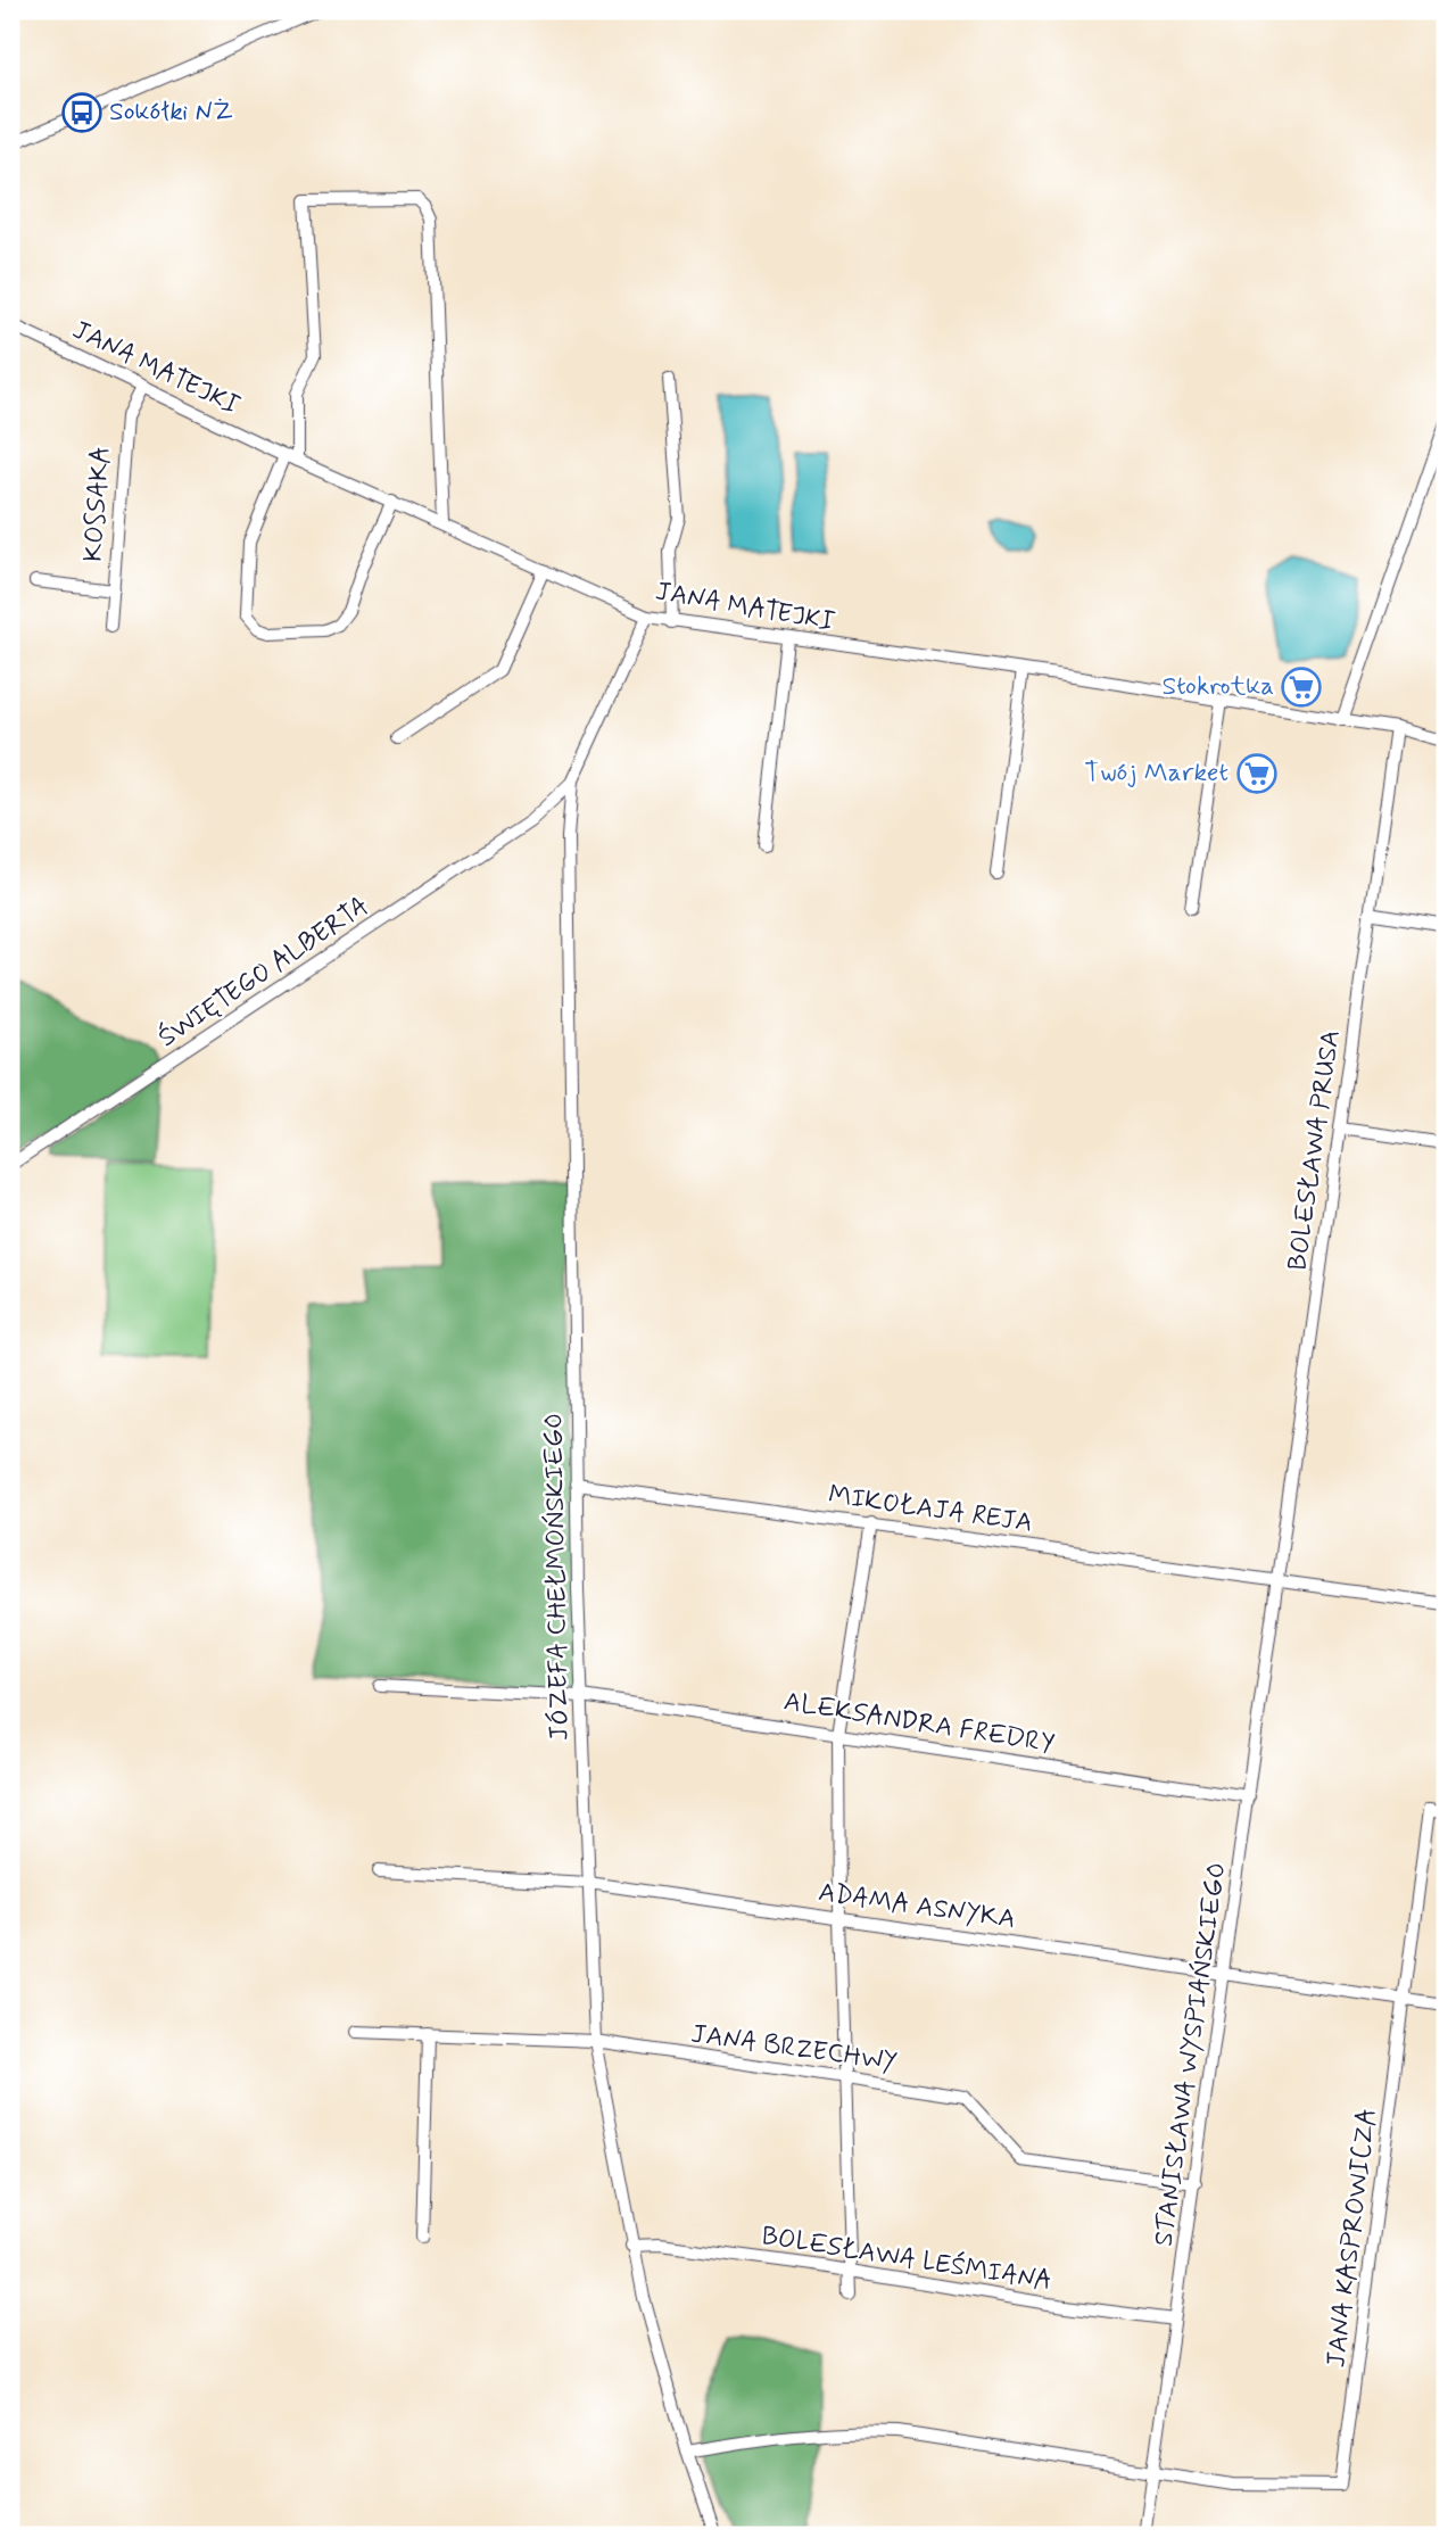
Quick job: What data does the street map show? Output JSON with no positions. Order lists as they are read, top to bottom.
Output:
{
  "streets": {
    "street": [
      "JANA MATEJKI",
      "KOSSAKA",
      "ŚWIĘTEGO ALBERTA",
      "BOLESŁAWA PRUSA",
      "MIKOŁAJA REJA",
      "JÓZEFA CHEŁMOŃSKIEGO",
      "ALEKSANDRA FREDRY",
      "ADAMA ASNYKA",
      "JANA BRZECHWY",
      "STANISŁAWA WYSPIAŃSKIEGO",
      "JANA KASPROWICZA",
      "BOLESŁAWA LEŚMIANA"
    ]
  },
  "crossings": [
    ["JANA MATEJKI", "KOSSAKA"],
    ["JANA MATEJKI", "BOLESŁAWA PRUSA"],
    ["JANA MATEJKI", "JÓZEFA CHEŁMOŃSKIEGO"],
    ["ŚWIĘTEGO ALBERTA", "JÓZEFA CHEŁMOŃSKIEGO"],
    ["BOLESŁAWA PRUSA", "MIKOŁAJA REJA"],
    ["BOLESŁAWA PRUSA", "STANISŁAWA WYSPIAŃSKIEGO"],
    ["MIKOŁAJA REJA", "JÓZEFA CHEŁMOŃSKIEGO"],
    ["MIKOŁAJA REJA", "STANISŁAWA WYSPIAŃSKIEGO"],
    ["JÓZEFA CHEŁMOŃSKIEGO", "ALEKSANDRA FREDRY"],
    ["JÓZEFA CHEŁMOŃSKIEGO", "ADAMA ASNYKA"],
    ["JÓZEFA CHEŁMOŃSKIEGO", "JANA BRZECHWY"],
    ["JÓZEFA CHEŁMOŃSKIEGO", "BOLESŁAWA LEŚMIANA"],
    ["ALEKSANDRA FREDRY", "STANISŁAWA WYSPIAŃSKIEGO"],
    ["ADAMA ASNYKA", "STANISŁAWA WYSPIAŃSKIEGO"],
    ["ADAMA ASNYKA", "JANA KASPROWICZA"],
    ["JANA BRZECHWY", "STANISŁAWA WYSPIAŃSKIEGO"],
    ["STANISŁAWA WYSPIAŃSKIEGO", "JANA KASPROWICZA"],
    ["STANISŁAWA WYSPIAŃSKIEGO", "BOLESŁAWA LEŚMIANA"]
  ],
  "places": {
    "bus stop": ["Sokółki NŻ"],
    "supermarket": ["Stokrotka", "Twój Market"]
  }
}
